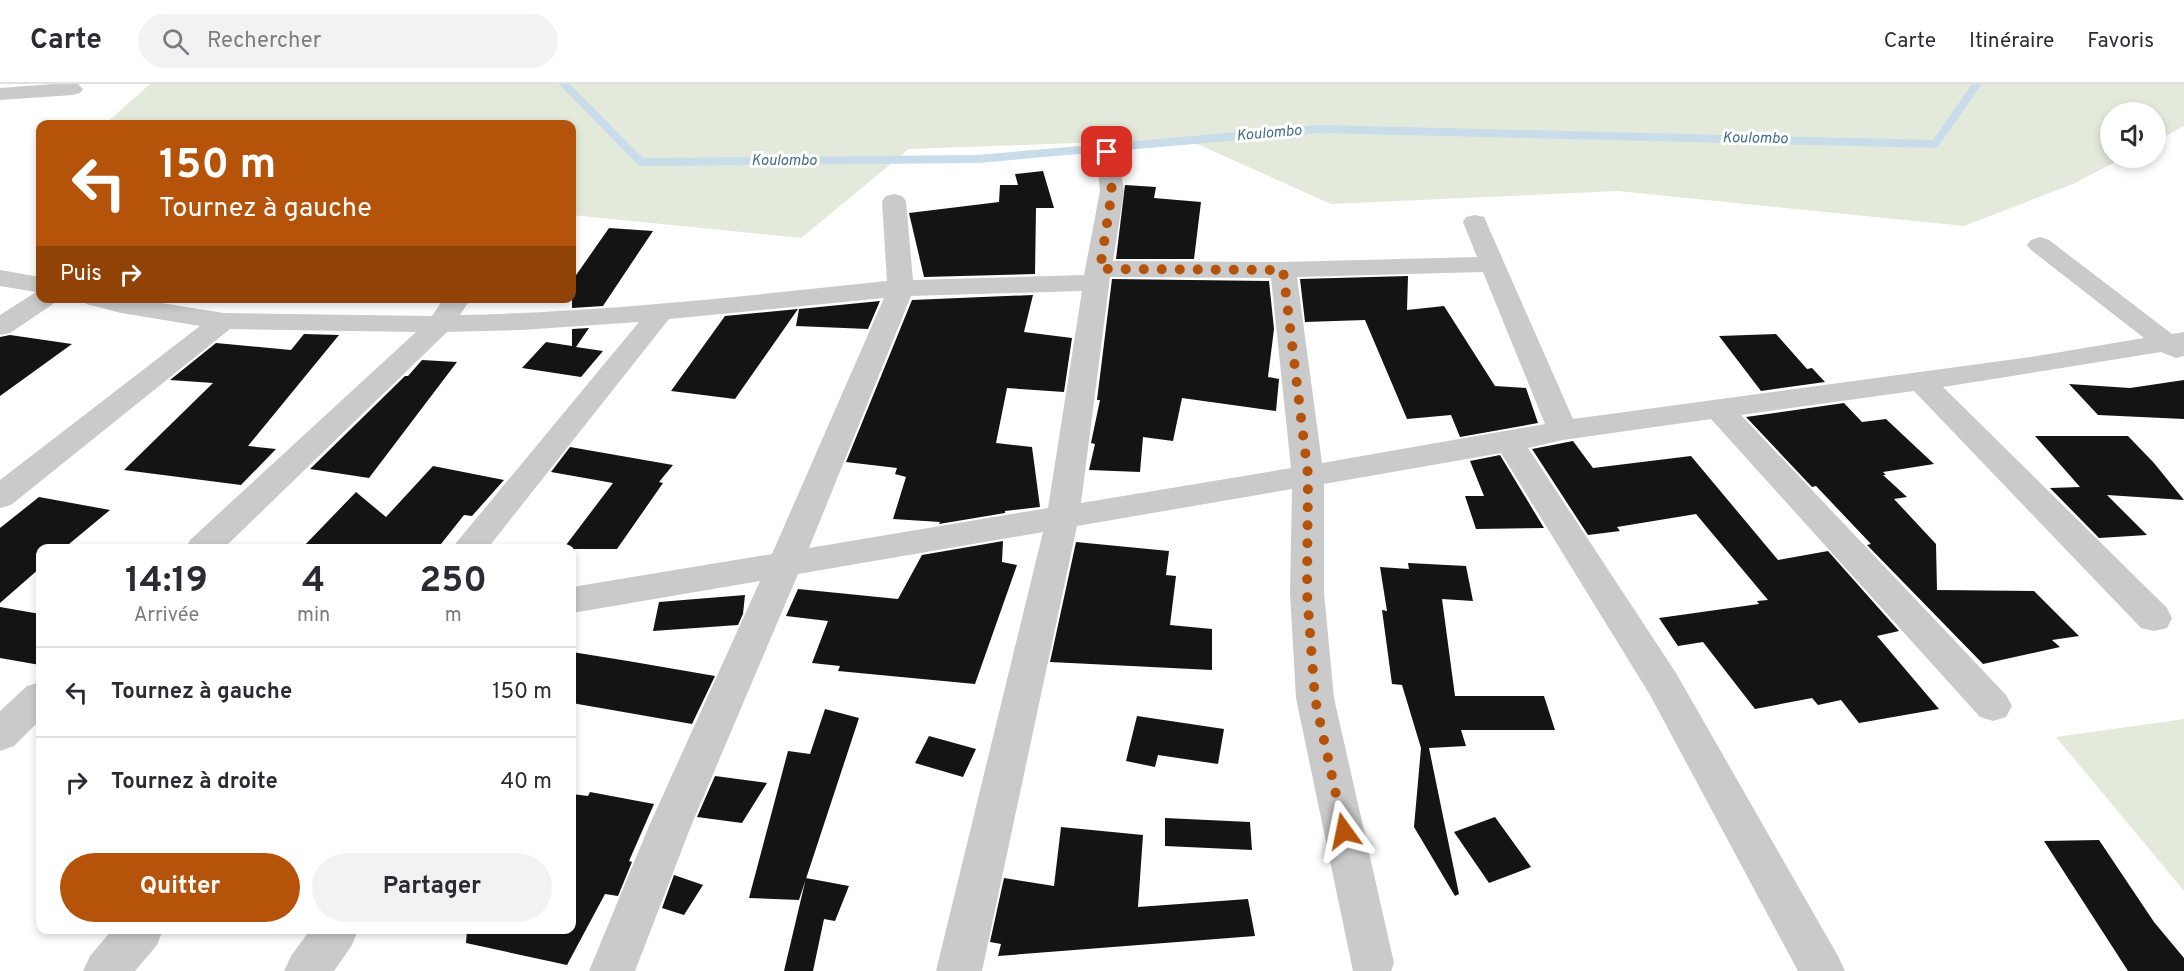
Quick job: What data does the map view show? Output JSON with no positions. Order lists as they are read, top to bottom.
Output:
{
  "water": ["Koulombo"],
  "page": {
    "header": "Carte",
    "search": "Rechercher",
    "nav": ["Carte", "Itinéraire", "Favoris"],
    "turn": ["150 m", "Tournez à gauche"],
    "then": "Puis",
    "eta": [
      "14:19",
      "Arrivée",
      "4",
      "min",
      "250",
      "m"
    ],
    "list": [
      {
        "name": "Tournez à gauche",
        "value": "150 m"
      },
      {
        "name": "Tournez à droite",
        "value": "40 m"
      }
    ],
    "buttons": ["Quitter", "Partager"]
  }
}
